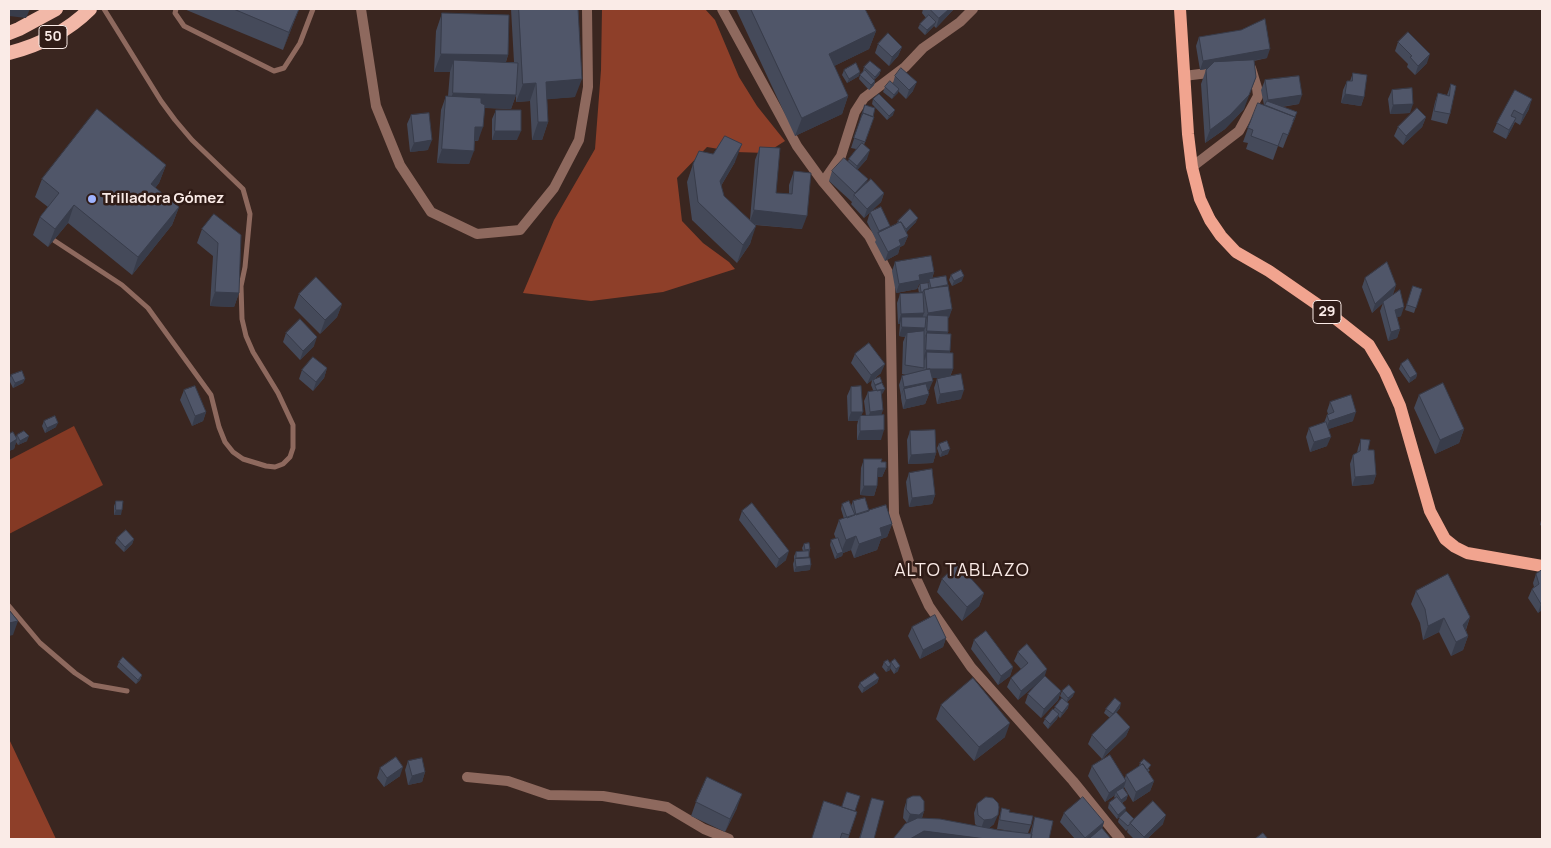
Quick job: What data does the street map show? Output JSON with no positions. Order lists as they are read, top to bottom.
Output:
{
  "streets": {
    "highway": ["50"],
    "main road": ["29"]
  },
  "districts": ["ALTO TABLAZO"],
  "places": ["Trilladora Gómez"]
}
